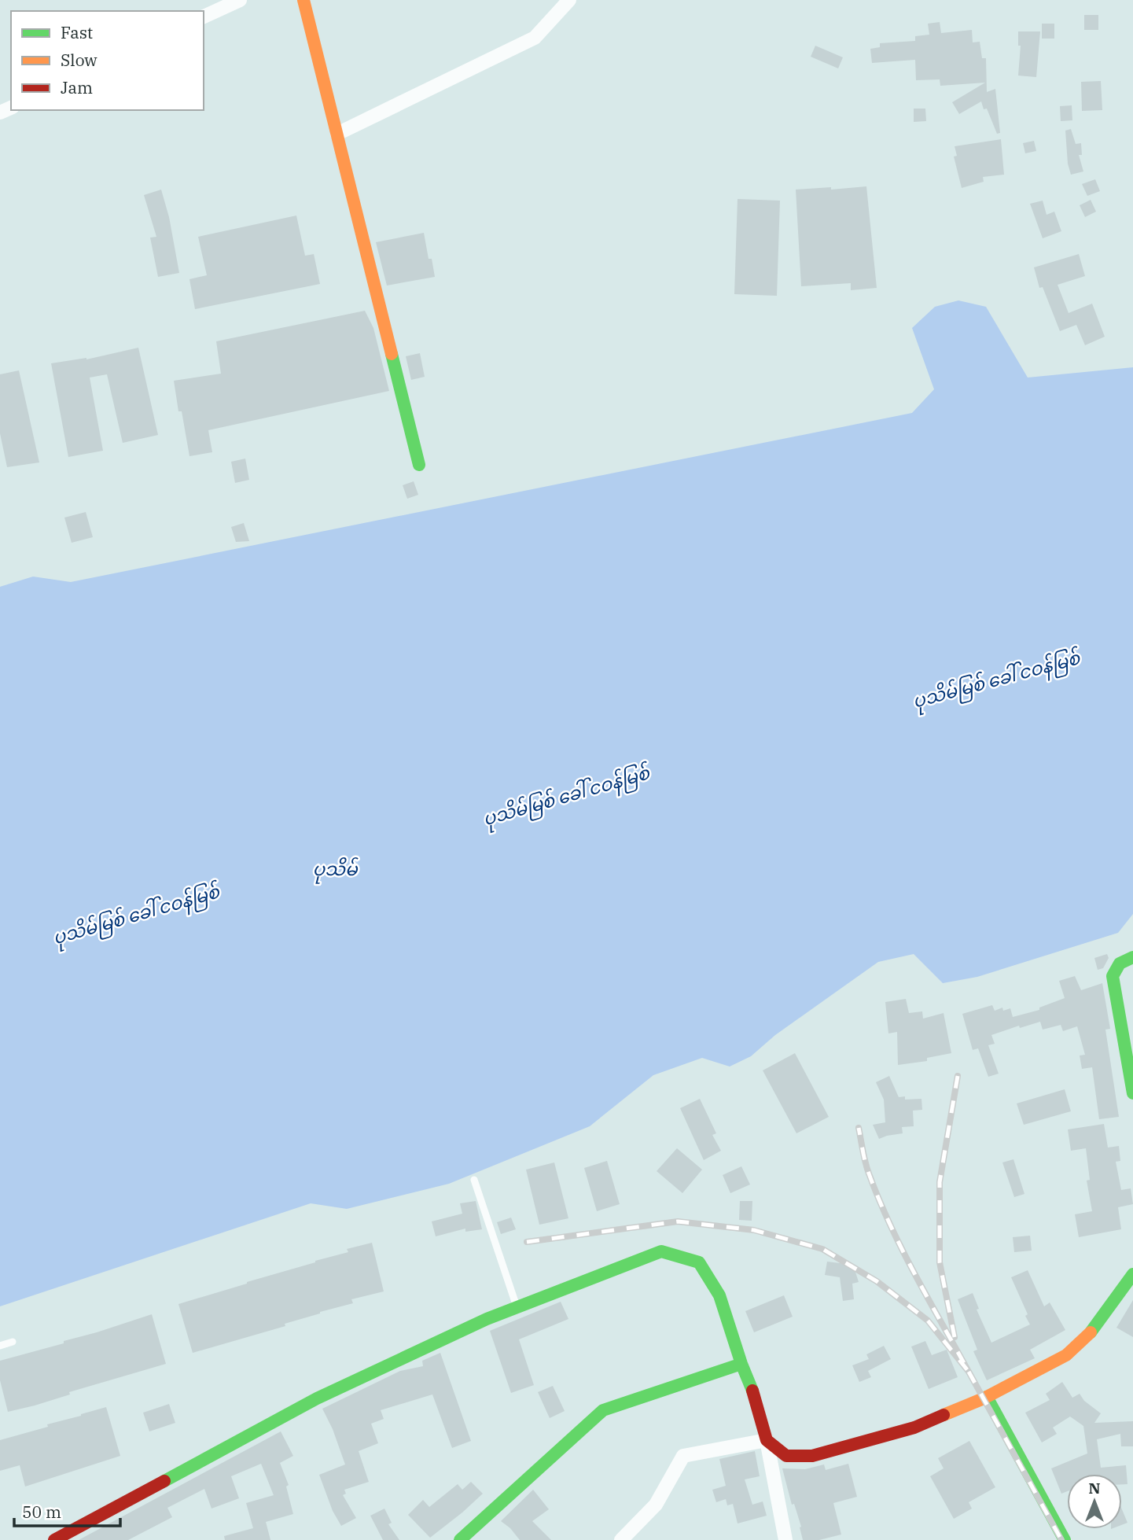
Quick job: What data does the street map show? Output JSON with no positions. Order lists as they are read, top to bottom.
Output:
{
  "water": ["ပုသိမ်မြစ် ခေါ် ငဝန်မြစ်", "ပုသိမ်"],
  "legend": ["Fast", "Slow", "Jam"],
  "scale_bar": "50 m",
  "north": "top"
}
